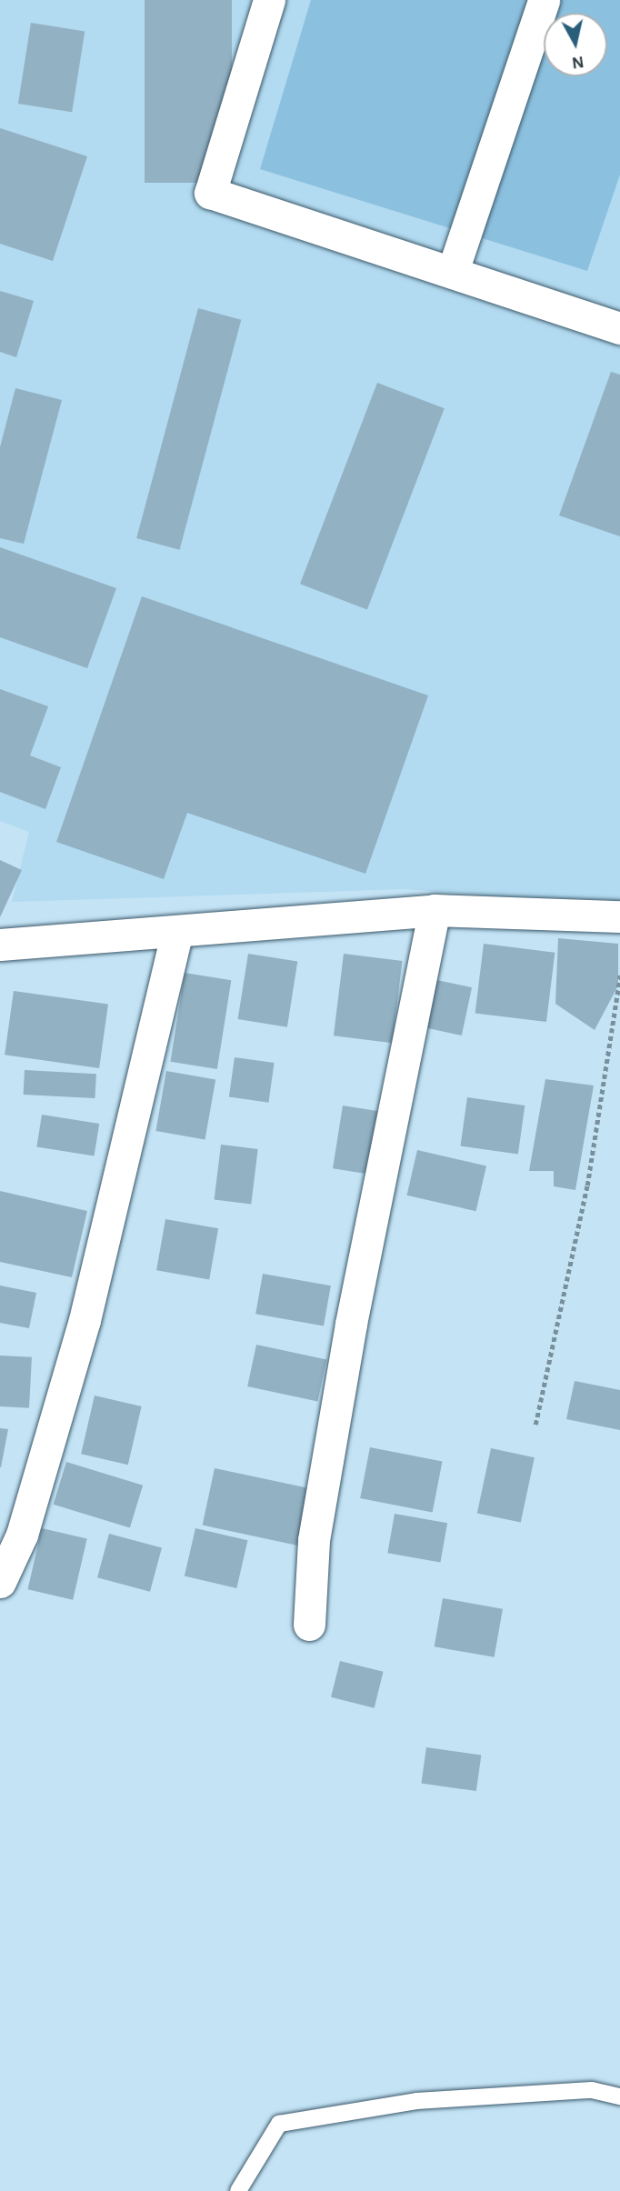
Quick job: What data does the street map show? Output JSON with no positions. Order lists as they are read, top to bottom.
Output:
{
  "north": "bottom"
}
